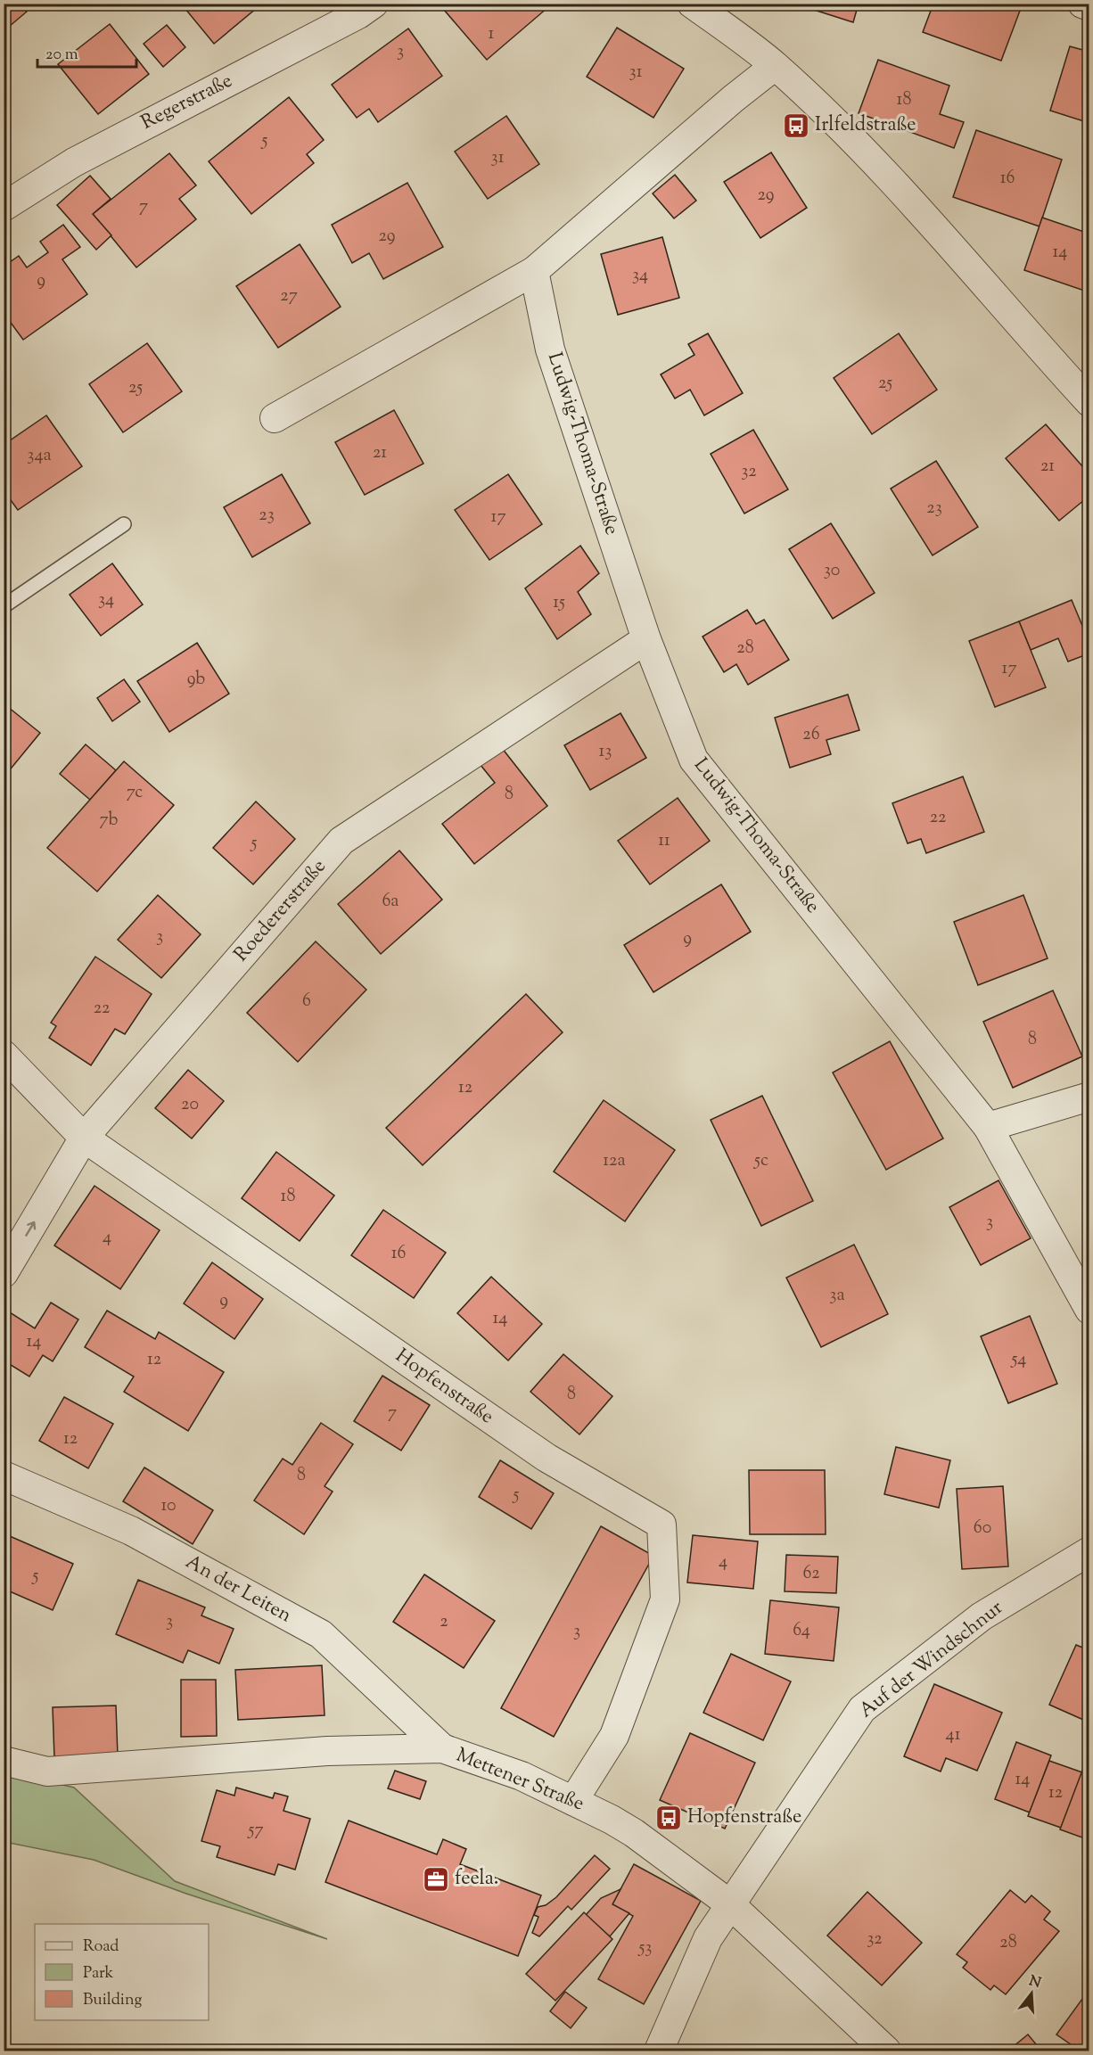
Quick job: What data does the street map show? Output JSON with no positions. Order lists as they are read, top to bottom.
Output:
{
  "streets": {
    "street": [
      "Regerstraße",
      "Ludwig-Thoma-Straße",
      "Roedererstraße",
      "Hopfenstraße",
      "An der Leiten",
      "Auf der Windschnur",
      "Mettener Straße"
    ]
  },
  "crossings": [
    ["Ludwig-Thoma-Straße", "Roedererstraße"],
    ["Roedererstraße", "Hopfenstraße"],
    ["Hopfenstraße", "Mettener Straße"],
    ["An der Leiten", "Mettener Straße"],
    ["Auf der Windschnur", "Mettener Straße"]
  ],
  "places": {
    "bus stop": ["Irlfeldstraße", "Hopfenstraße"],
    "office": ["feela."]
  },
  "house_numbers": [
    "1",
    "3",
    "31",
    "18",
    "5",
    "31",
    "16",
    "29",
    "7",
    "29",
    "14",
    "34",
    "9",
    "27",
    "25",
    "25",
    "21",
    "34a",
    "21",
    "32",
    "23",
    "23",
    "17",
    "30",
    "34",
    "15",
    "28",
    "17",
    "9b",
    "26",
    "13",
    "7c",
    "8",
    "22",
    "7b",
    "11",
    "5",
    "6a",
    "3",
    "9",
    "6",
    "22",
    "8",
    "12",
    "20",
    "12a",
    "5c",
    "18",
    "3",
    "4",
    "16",
    "3a",
    "9",
    "14",
    "14",
    "12",
    "54",
    "8",
    "7",
    "12",
    "8",
    "5",
    "10",
    "60",
    "4",
    "62",
    "5",
    "3",
    "2",
    "64",
    "3",
    "41",
    "14",
    "12",
    "57",
    "32",
    "28",
    "53"
  ],
  "legend": ["Road", "Park", "Building"],
  "scale_bar": "20 m",
  "north": "top"
}
